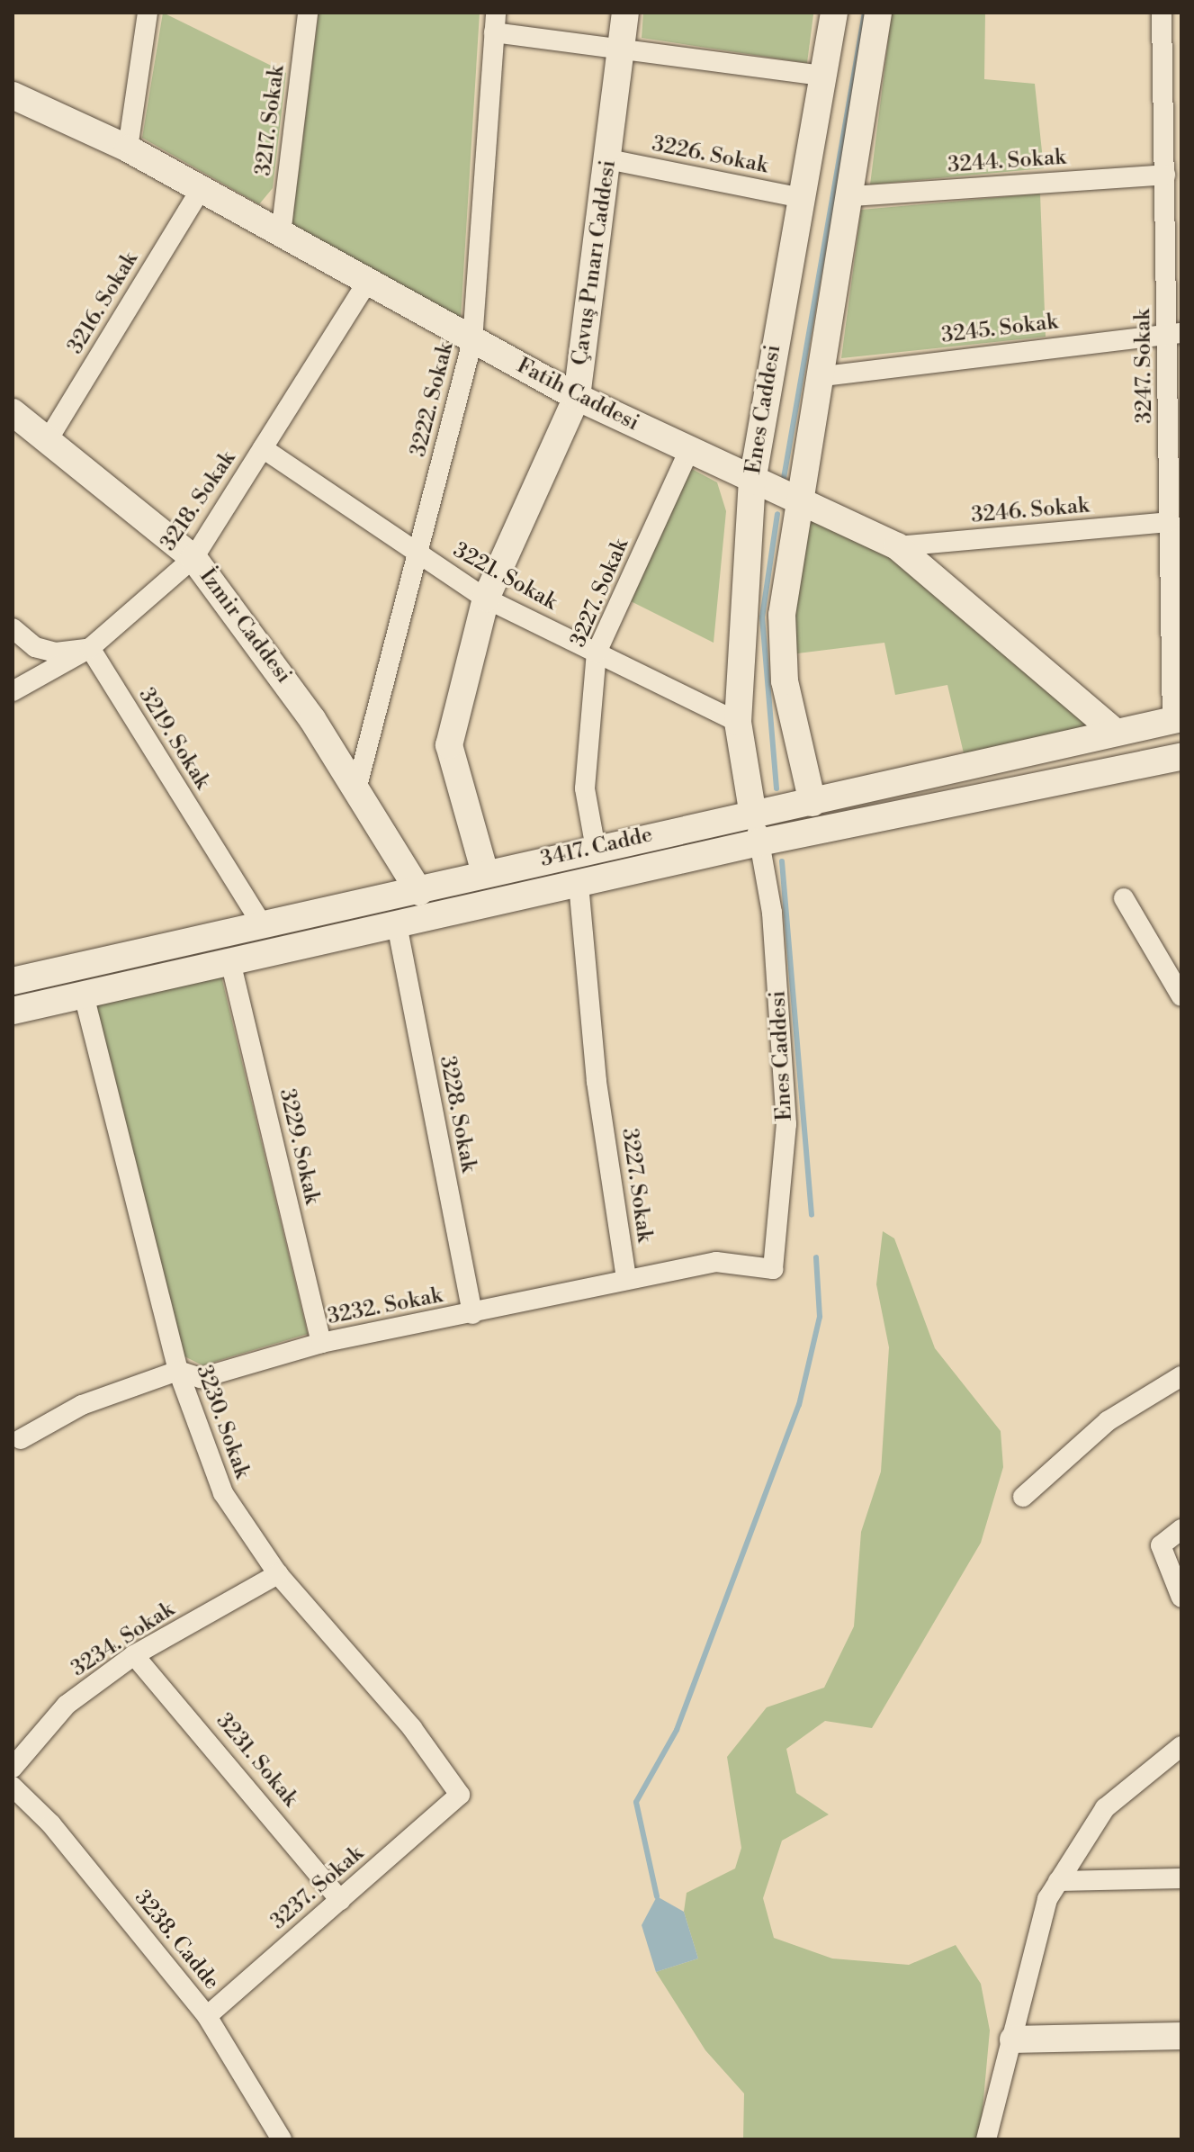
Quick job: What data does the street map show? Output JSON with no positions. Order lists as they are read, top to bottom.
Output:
{
  "streets": {
    "street": [
      "3217. Sokak",
      "3226. Sokak",
      "3244. Sokak",
      "Çavuş Pınarı Caddesi",
      "3216. Sokak",
      "3245. Sokak",
      "3247. Sokak",
      "Fatih Caddesi",
      "3222. Sokak",
      "Enes Caddesi",
      "3218. Sokak",
      "3246. Sokak",
      "3221. Sokak",
      "3227. Sokak",
      "İzmir Caddesi",
      "3219. Sokak",
      "3417. Cadde",
      "3228. Sokak",
      "3229. Sokak",
      "3232. Sokak",
      "3230. Sokak",
      "3234. Sokak",
      "3231. Sokak",
      "3237. Sokak",
      "3238. Cadde"
    ]
  },
  "crossings": [
    ["3217. Sokak", "Fatih Caddesi"],
    ["3226. Sokak", "Çavuş Pınarı Caddesi"],
    ["3226. Sokak", "Enes Caddesi"],
    ["3244. Sokak", "3247. Sokak"],
    ["Çavuş Pınarı Caddesi", "Fatih Caddesi"],
    ["Çavuş Pınarı Caddesi", "3221. Sokak"],
    ["Çavuş Pınarı Caddesi", "3417. Cadde"],
    ["3216. Sokak", "Fatih Caddesi"],
    ["3216. Sokak", "İzmir Caddesi"],
    ["3245. Sokak", "3247. Sokak"],
    ["3247. Sokak", "3246. Sokak"],
    ["3247. Sokak", "3417. Cadde"],
    ["Fatih Caddesi", "3222. Sokak"],
    ["Fatih Caddesi", "Enes Caddesi"],
    ["Fatih Caddesi", "3218. Sokak"],
    ["Fatih Caddesi", "3246. Sokak"],
    ["Fatih Caddesi", "3227. Sokak"],
    ["Fatih Caddesi", "3417. Cadde"],
    ["3222. Sokak", "3221. Sokak"],
    ["3222. Sokak", "İzmir Caddesi"],
    ["Enes Caddesi", "3221. Sokak"],
    ["Enes Caddesi", "3417. Cadde"],
    ["Enes Caddesi", "3232. Sokak"],
    ["3218. Sokak", "3221. Sokak"],
    ["3218. Sokak", "İzmir Caddesi"],
    ["3218. Sokak", "3219. Sokak"],
    ["3221. Sokak", "3227. Sokak"],
    ["3227. Sokak", "3417. Cadde"],
    ["3227. Sokak", "3232. Sokak"],
    ["İzmir Caddesi", "3417. Cadde"],
    ["3219. Sokak", "3417. Cadde"],
    ["3417. Cadde", "3228. Sokak"],
    ["3417. Cadde", "3229. Sokak"],
    ["3417. Cadde", "3230. Sokak"],
    ["3228. Sokak", "3232. Sokak"],
    ["3229. Sokak", "3232. Sokak"],
    ["3232. Sokak", "3230. Sokak"],
    ["3230. Sokak", "3234. Sokak"],
    ["3230. Sokak", "3237. Sokak"],
    ["3234. Sokak", "3231. Sokak"],
    ["3231. Sokak", "3237. Sokak"],
    ["3237. Sokak", "3238. Cadde"]
  ]
}
